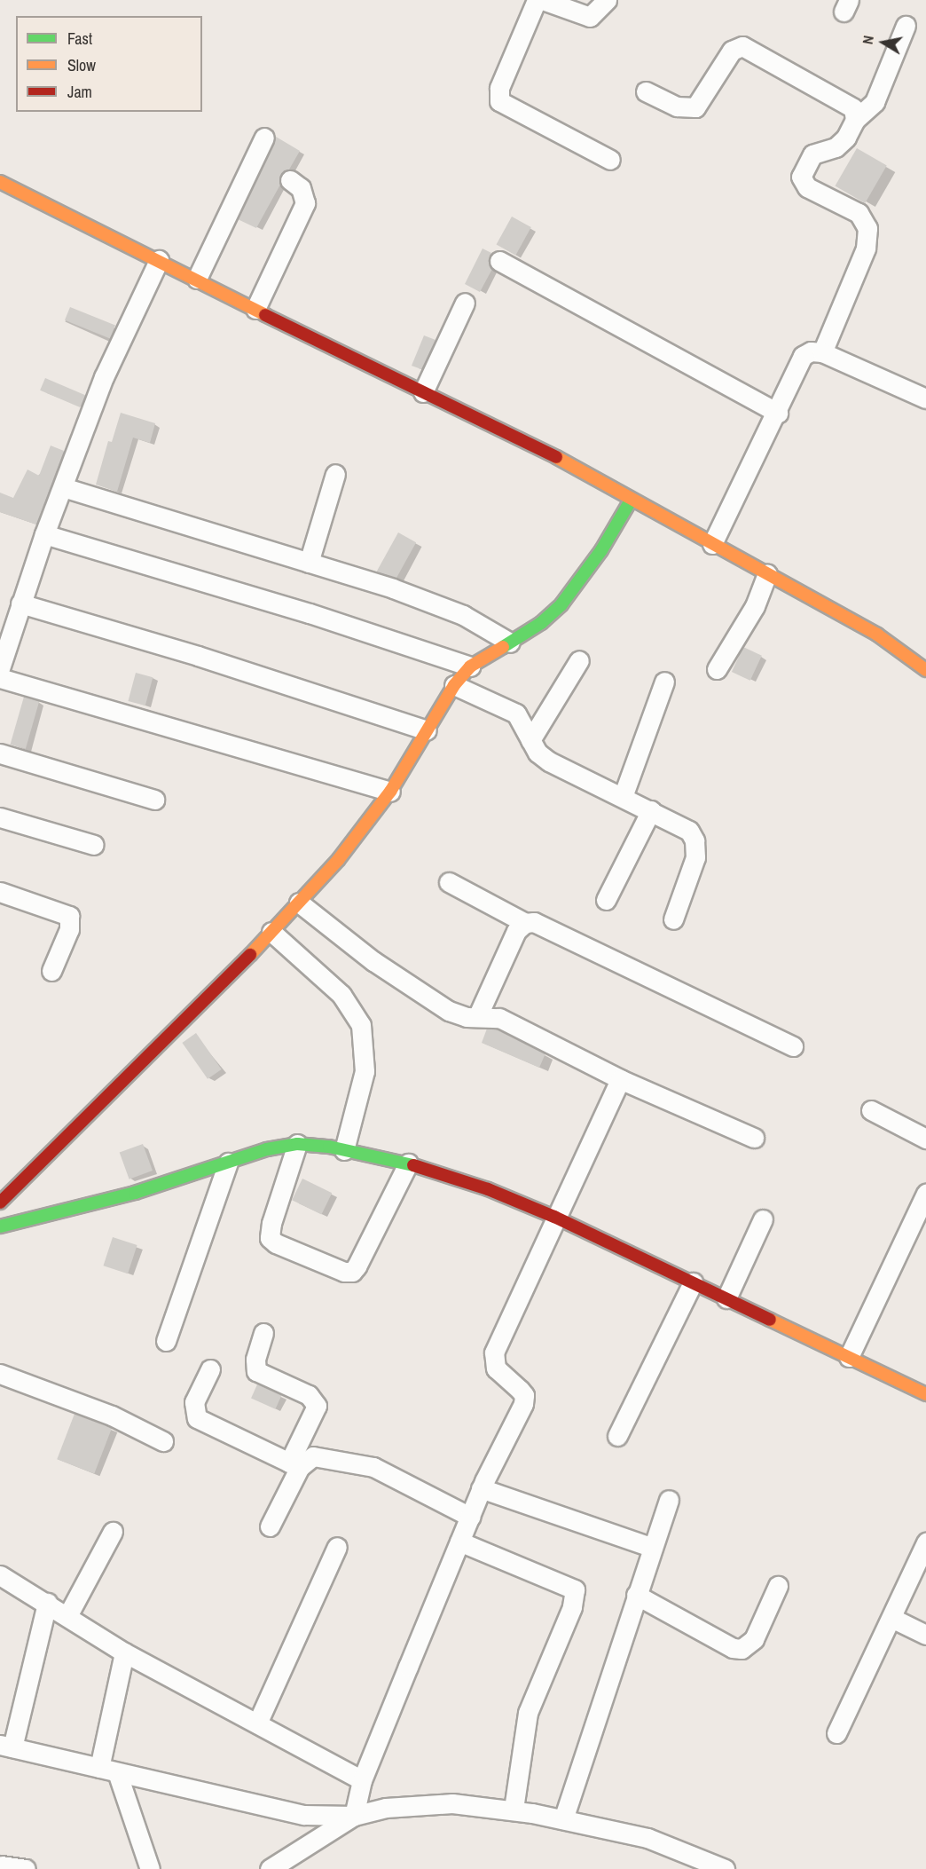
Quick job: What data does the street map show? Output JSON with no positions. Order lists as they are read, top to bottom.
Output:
{
  "legend": ["Fast", "Slow", "Jam"],
  "north": "left"
}
